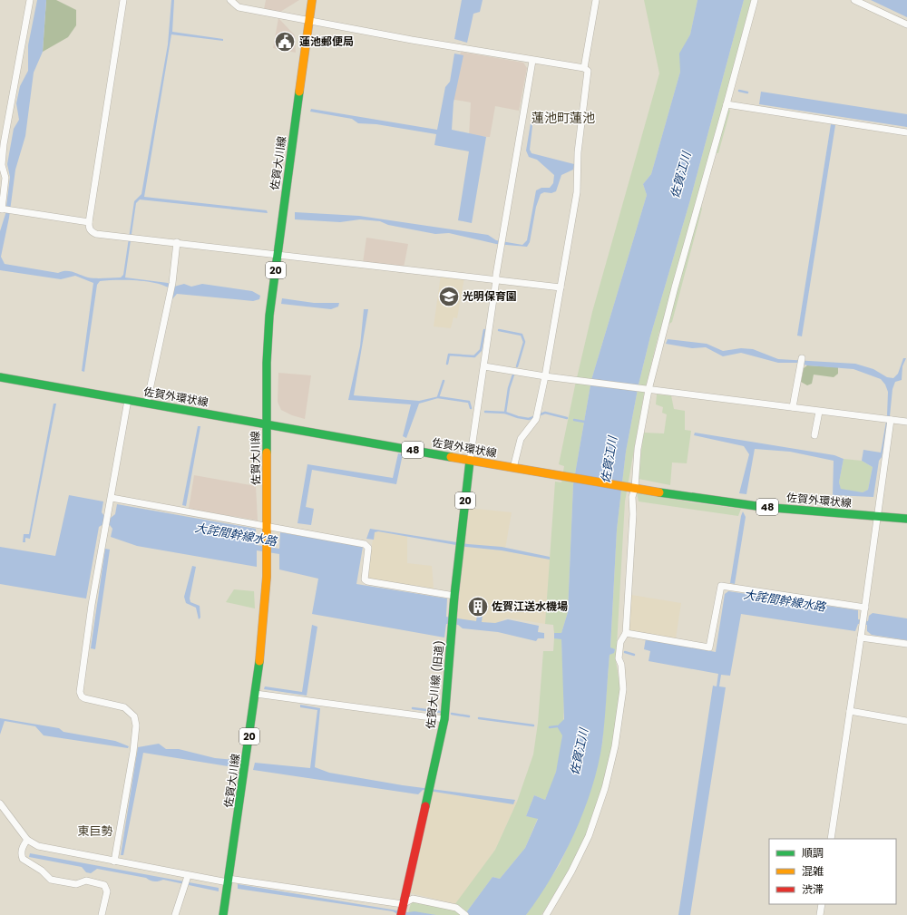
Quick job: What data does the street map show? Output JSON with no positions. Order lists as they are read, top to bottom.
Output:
{
  "streets": {
    "main road": [
      "佐賀大川線",
      "20",
      "佐賀外環状線",
      "48",
      "佐賀大川線 (旧道)"
    ]
  },
  "crossings": [
    ["佐賀大川線", "佐賀外環状線"],
    ["20", "佐賀外環状線"],
    ["20", "佐賀大川線 (旧道)"]
  ],
  "districts": ["蓮池町蓮池", "東巨勢"],
  "water": ["佐賀江川", "大詫間幹線水路"],
  "places": {
    "public building": ["蓮池郵便局"],
    "school or university": ["光明保育園"],
    "building": ["佐賀江送水機場"]
  },
  "legend": ["順調", "混雑", "渋滞"]
}
